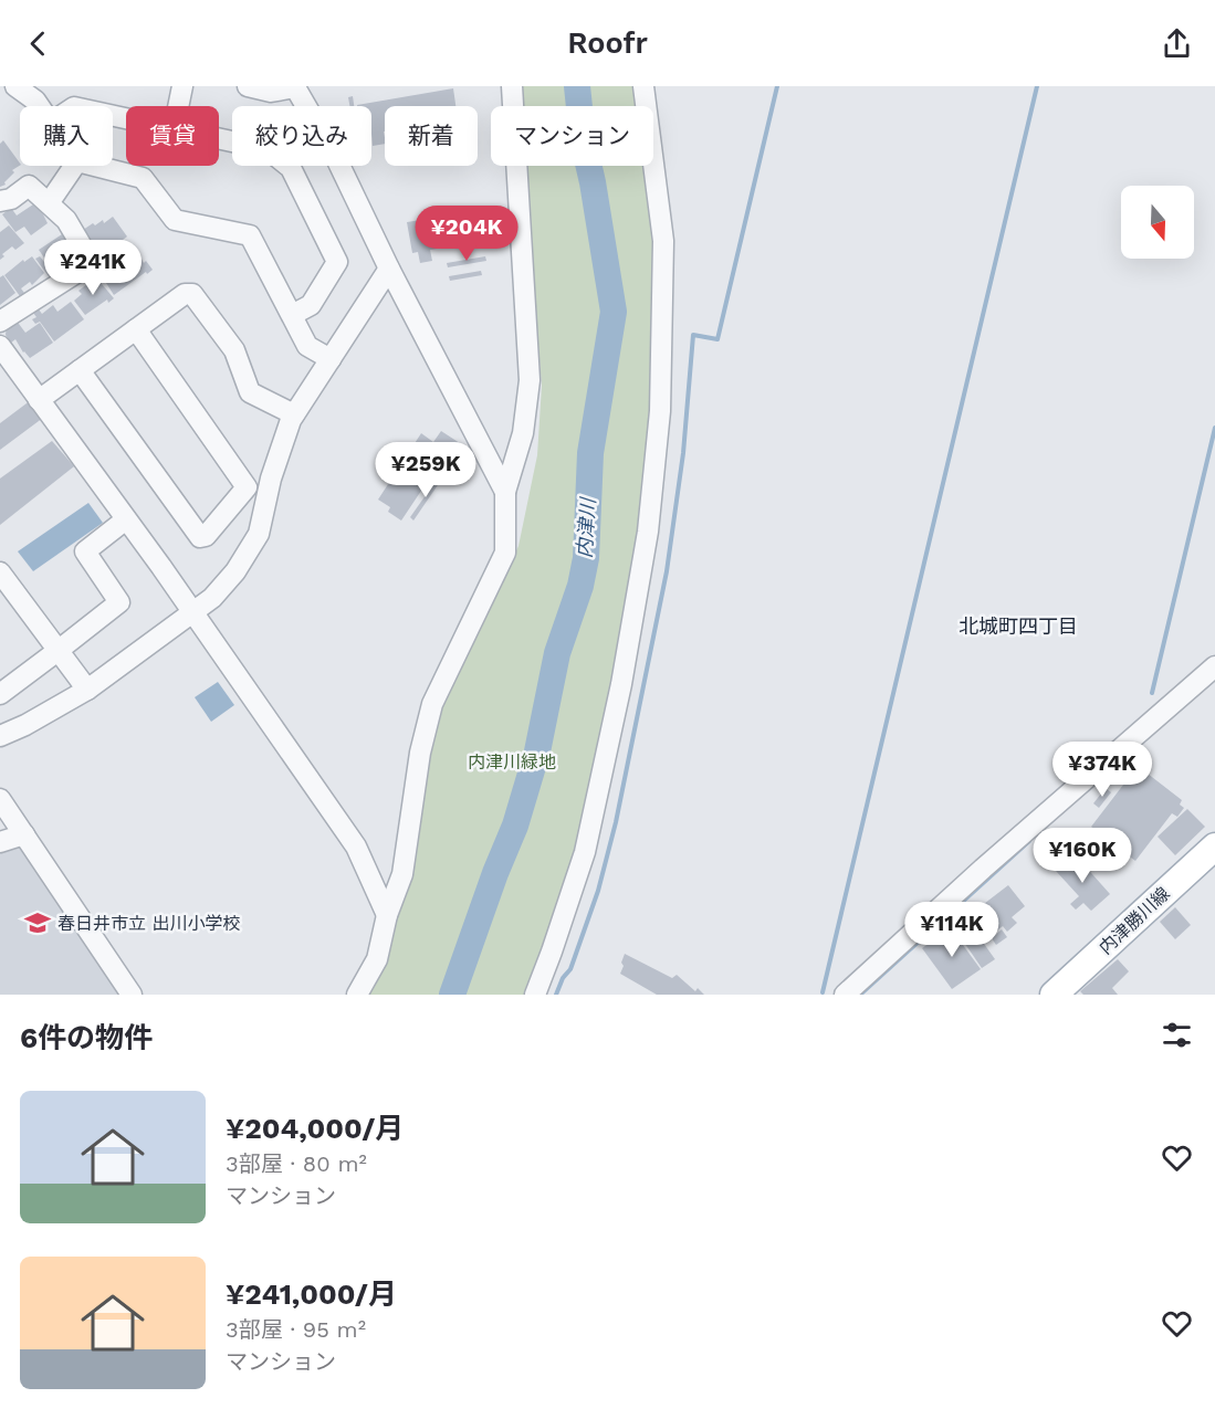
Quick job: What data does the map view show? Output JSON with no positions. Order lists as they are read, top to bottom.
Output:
{
  "streets": {
    "main road": ["内津勝川線"]
  },
  "districts": ["北城町四丁目"],
  "water": ["内津川"],
  "parks": ["内津川緑地"],
  "places": {
    "school or university": ["春日井市立 出川小学校"]
  },
  "north": "bottom",
  "page": {
    "header": "Roofr",
    "chip": [
      "購入",
      "賃貸",
      "絞り込み",
      "新着",
      "マンション"
    ],
    "price": [
      "¥204K",
      "¥241K",
      "¥259K",
      "¥374K",
      "¥160K",
      "¥114K"
    ],
    "heading": "6件の物件",
    "list": [
      {
        "name": "¥204,000/月",
        "note": "3部屋 · 80 m² · マンション"
      },
      {
        "name": "¥241,000/月",
        "note": "3部屋 · 95 m² · マンション"
      }
    ]
  }
}
